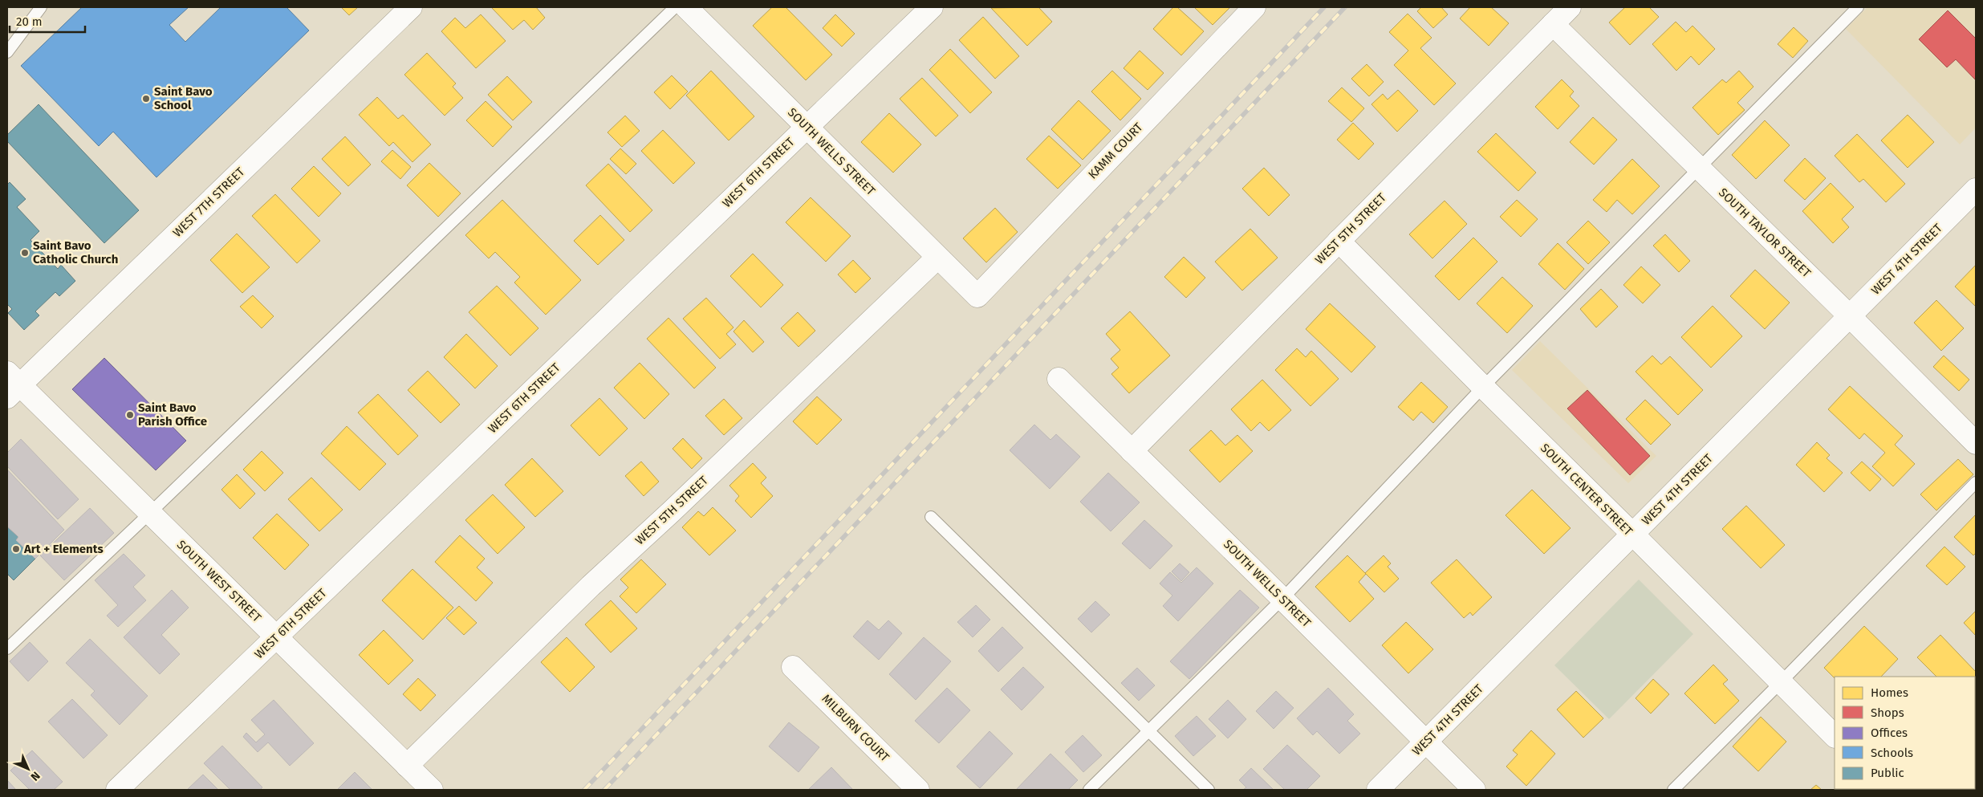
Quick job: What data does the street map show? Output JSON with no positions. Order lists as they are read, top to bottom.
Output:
{
  "streets": {
    "street": [
      "KAMM COURT",
      "SOUTH WELLS STREET",
      "WEST 6TH STREET",
      "WEST 7TH STREET",
      "WEST 5TH STREET",
      "SOUTH TAYLOR STREET",
      "WEST 4TH STREET",
      "SOUTH CENTER STREET",
      "SOUTH WEST STREET",
      "MILBURN COURT"
    ]
  },
  "crossings": [
    ["KAMM COURT", "SOUTH WELLS STREET"],
    ["SOUTH WELLS STREET", "WEST 6TH STREET"],
    ["SOUTH WELLS STREET", "WEST 5TH STREET"],
    ["SOUTH WELLS STREET", "WEST 4TH STREET"],
    ["WEST 6TH STREET", "SOUTH WEST STREET"],
    ["WEST 7TH STREET", "SOUTH WEST STREET"],
    ["WEST 5TH STREET", "SOUTH TAYLOR STREET"],
    ["WEST 5TH STREET", "SOUTH CENTER STREET"],
    ["WEST 5TH STREET", "SOUTH WEST STREET"],
    ["SOUTH TAYLOR STREET", "WEST 4TH STREET"],
    ["WEST 4TH STREET", "SOUTH CENTER STREET"]
  ],
  "places": [
    "Saint Bavo School",
    "Saint Bavo Catholic Church",
    "Saint Bavo Parish Office",
    "Art + Elements"
  ],
  "legend": [
    "Homes",
    "Shops",
    "Offices",
    "Schools",
    "Public"
  ],
  "scale_bar": "20 m",
  "north": "bottom right"
}
